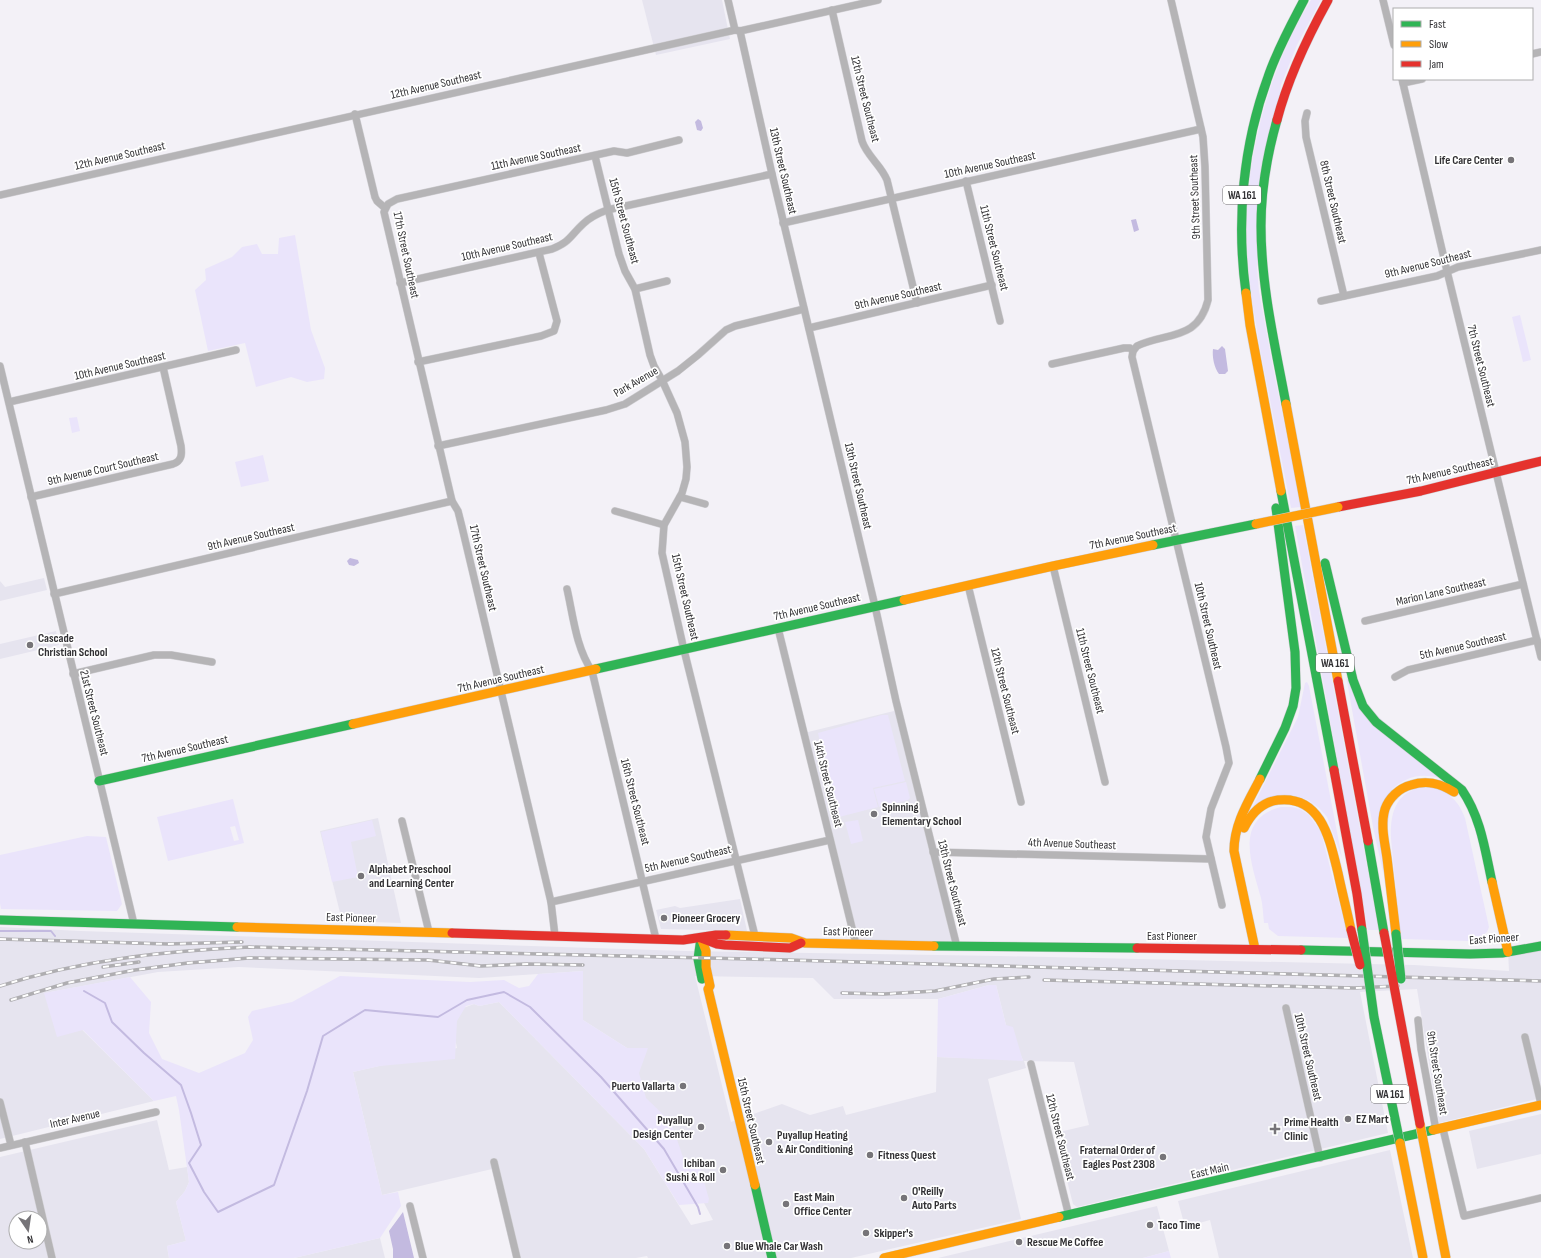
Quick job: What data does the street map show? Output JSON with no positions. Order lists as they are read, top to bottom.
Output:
{
  "streets": {
    "main road": [
      "WA 161",
      "15th Street Southeast",
      "7th Avenue Southeast",
      "East Pioneer",
      "East Main"
    ],
    "street": [
      "12th Avenue Southeast",
      "12th Street Southeast",
      "11th Avenue Southeast",
      "10th Avenue Southeast",
      "13th Street Southeast",
      "9th Street Southeast",
      "8th Street Southeast",
      "11th Street Southeast",
      "17th Street Southeast",
      "9th Avenue Southeast",
      "7th Street Southeast",
      "Park Avenue",
      "9th Avenue Court Southeast",
      "Marion Lane Southeast",
      "10th Street Southeast",
      "5th Avenue Southeast",
      "21st Street Southeast",
      "14th Street Southeast",
      "16th Street Southeast",
      "4th Avenue Southeast",
      "Inter Avenue"
    ]
  },
  "crossings": [
    ["12th Avenue Southeast", "12th Street Southeast"],
    ["12th Avenue Southeast", "13th Street Southeast"],
    ["12th Avenue Southeast", "17th Street Southeast"],
    ["12th Street Southeast", "10th Avenue Southeast"],
    ["12th Street Southeast", "9th Avenue Southeast"],
    ["12th Street Southeast", "7th Avenue Southeast"],
    ["12th Street Southeast", "East Main"],
    ["11th Avenue Southeast", "15th Street Southeast"],
    ["11th Avenue Southeast", "17th Street Southeast"],
    ["10th Avenue Southeast", "13th Street Southeast"],
    ["10th Avenue Southeast", "9th Street Southeast"],
    ["10th Avenue Southeast", "15th Street Southeast"],
    ["10th Avenue Southeast", "11th Street Southeast"],
    ["10th Avenue Southeast", "17th Street Southeast"],
    ["10th Avenue Southeast", "9th Avenue Court Southeast"],
    ["10th Avenue Southeast", "21st Street Southeast"],
    ["13th Street Southeast", "9th Avenue Southeast"],
    ["13th Street Southeast", "Park Avenue"],
    ["13th Street Southeast", "7th Avenue Southeast"],
    ["13th Street Southeast", "4th Avenue Southeast"],
    ["13th Street Southeast", "East Pioneer"],
    ["9th Street Southeast", "10th Street Southeast"],
    ["9th Street Southeast", "East Main"],
    ["8th Street Southeast", "9th Avenue Southeast"],
    ["15th Street Southeast", "Park Avenue"],
    ["15th Street Southeast", "7th Avenue Southeast"],
    ["15th Street Southeast", "5th Avenue Southeast"],
    ["15th Street Southeast", "East Pioneer"],
    ["11th Street Southeast", "9th Avenue Southeast"],
    ["11th Street Southeast", "7th Avenue Southeast"],
    ["17th Street Southeast", "9th Avenue Southeast"],
    ["17th Street Southeast", "Park Avenue"],
    ["17th Street Southeast", "7th Avenue Southeast"],
    ["17th Street Southeast", "5th Avenue Southeast"],
    ["17th Street Southeast", "East Pioneer"],
    ["9th Avenue Southeast", "7th Street Southeast"],
    ["9th Avenue Southeast", "21st Street Southeast"],
    ["7th Street Southeast", "7th Avenue Southeast"],
    ["7th Street Southeast", "Marion Lane Southeast"],
    ["7th Street Southeast", "5th Avenue Southeast"],
    ["9th Avenue Court Southeast", "21st Street Southeast"],
    ["7th Avenue Southeast", "10th Street Southeast"],
    ["7th Avenue Southeast", "21st Street Southeast"],
    ["7th Avenue Southeast", "14th Street Southeast"],
    ["7th Avenue Southeast", "16th Street Southeast"],
    ["10th Street Southeast", "4th Avenue Southeast"],
    ["10th Street Southeast", "East Main"],
    ["5th Avenue Southeast", "14th Street Southeast"],
    ["5th Avenue Southeast", "16th Street Southeast"],
    ["21st Street Southeast", "East Pioneer"],
    ["14th Street Southeast", "East Pioneer"],
    ["16th Street Southeast", "East Pioneer"]
  ],
  "places": {
    "other": [
      "Life Care Center",
      "Cascade Christian School",
      "Spinning Elementary School",
      "Alphabet Preschool and Learning Center",
      "Pioneer Grocery",
      "Puerto Vallarta",
      "EZ Mart",
      "Puyallup Design Center",
      "Puyallup Heating & Air Conditioning",
      "Fitness Quest",
      "Fraternal Order of Eagles Post 2308",
      "Ichiban Sushi & Roll",
      "O'Reilly Auto Parts",
      "East Main Office Center",
      "Taco Time",
      "Skipper's",
      "Rescue Me Coffee",
      "Blue Whale Car Wash"
    ],
    "health": ["Prime Health Clinic"]
  },
  "legend": ["Fast", "Slow", "Jam"],
  "north": "bottom"
}
